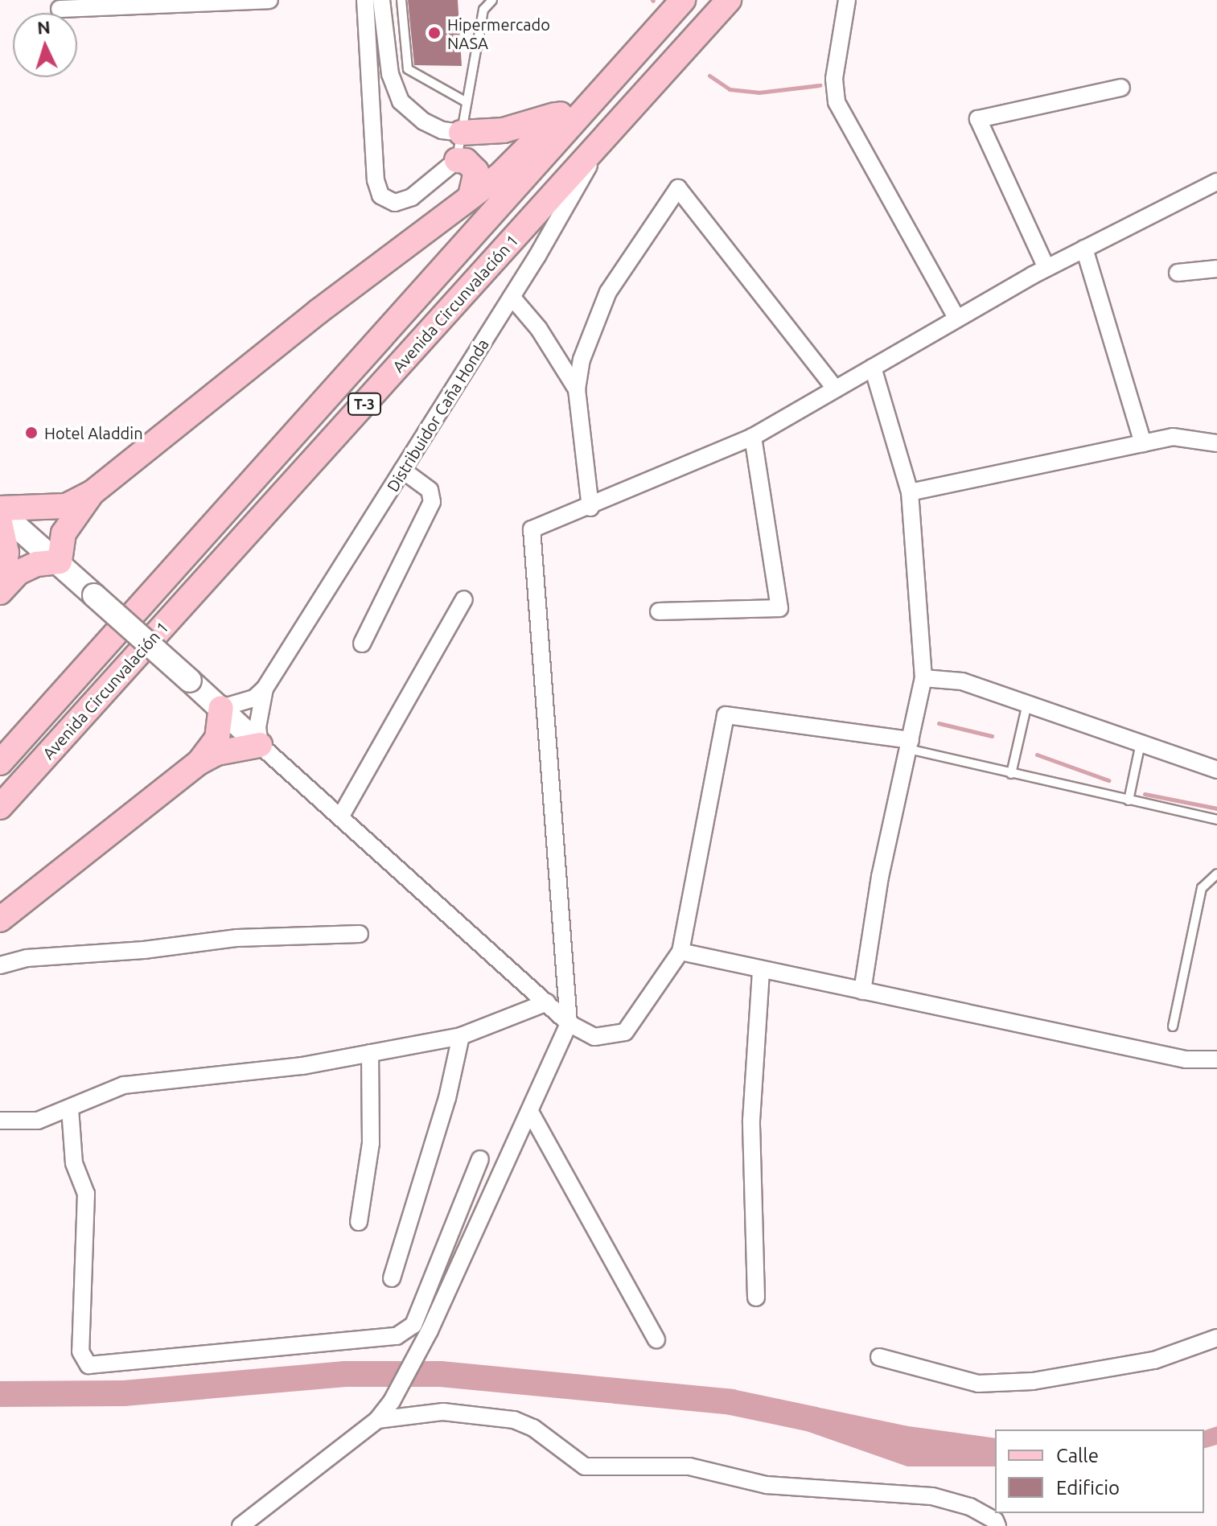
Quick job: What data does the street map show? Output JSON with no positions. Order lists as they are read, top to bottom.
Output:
{
  "streets": {
    "main road": ["Avenida Circunvalación 1", "T-3"],
    "street": ["Distribuidor Caña Honda"]
  },
  "crossings": [
    ["Avenida Circunvalación 1", "Distribuidor Caña Honda"]
  ],
  "places": ["Hipermercado NASA", "Hotel Aladdin"],
  "legend": ["Calle", "Edificio"],
  "north": "top"
}
